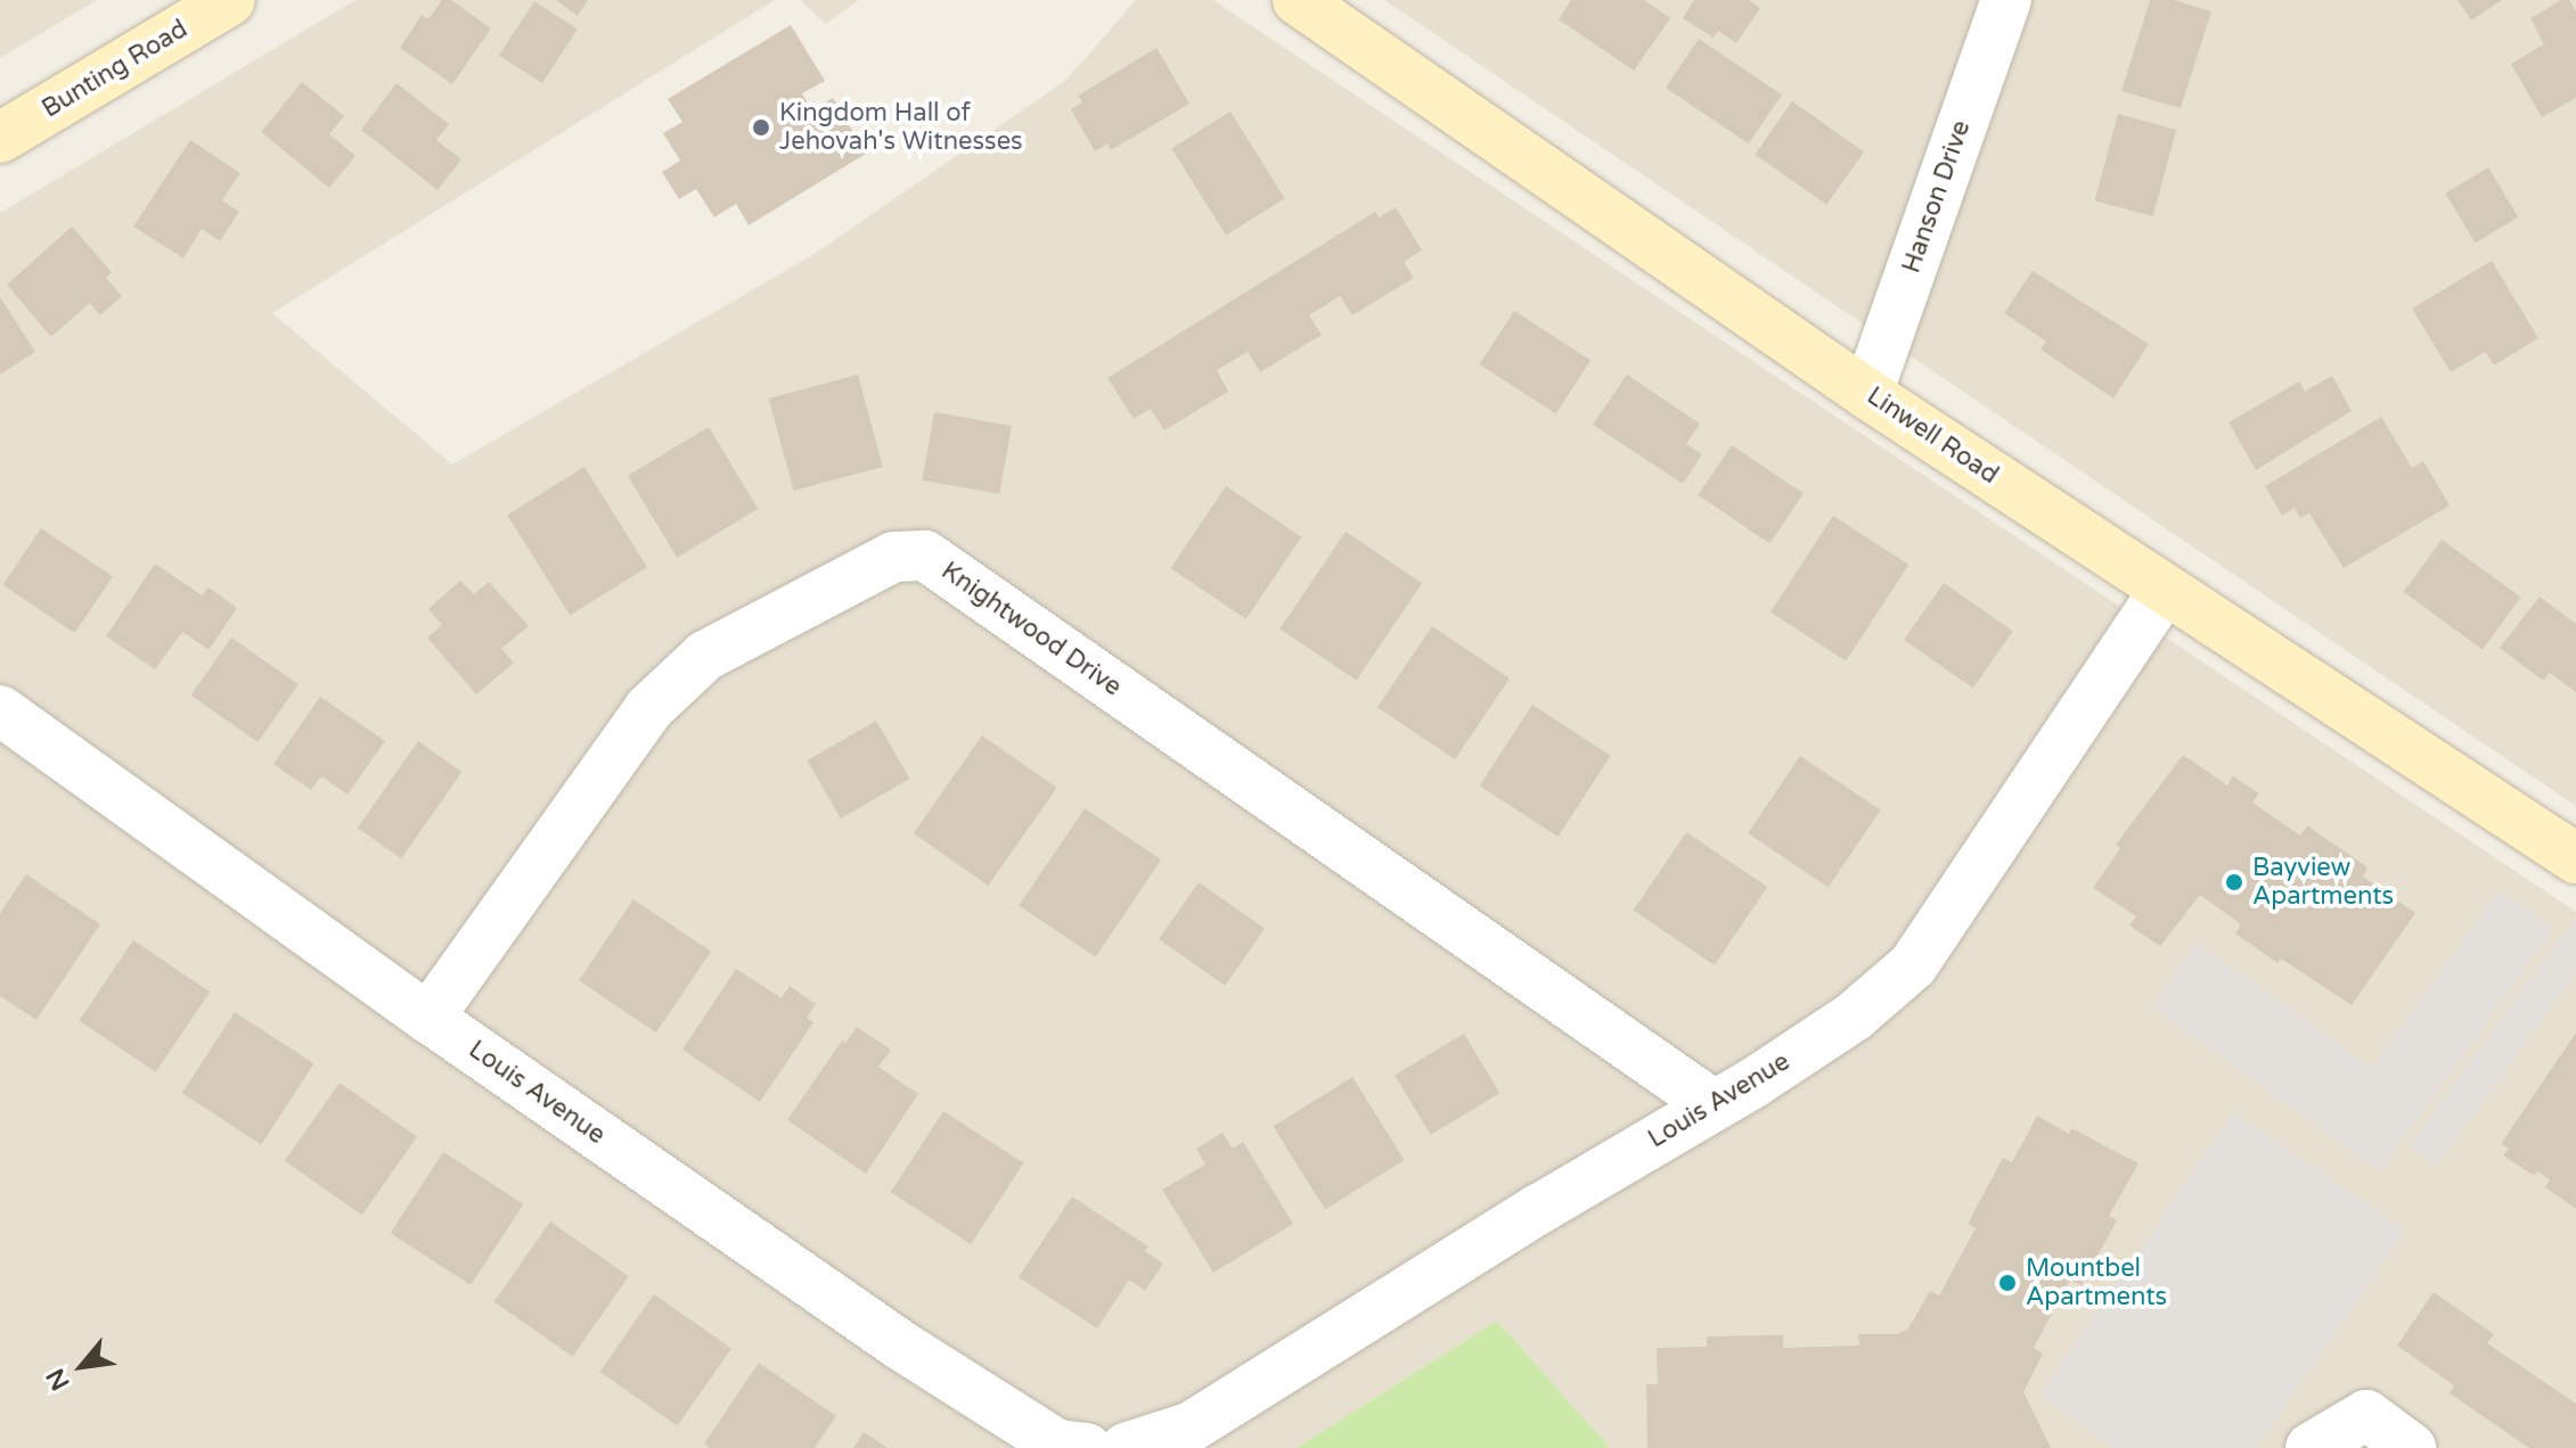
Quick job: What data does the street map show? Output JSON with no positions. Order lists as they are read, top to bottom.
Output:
{
  "streets": {
    "main road": ["Bunting Road", "Linwell Road"],
    "street": ["Hanson Drive", "Knightwood Drive", "Louis Avenue"]
  },
  "crossings": [
    ["Hanson Drive", "Linwell Road"],
    ["Linwell Road", "Louis Avenue"],
    ["Knightwood Drive", "Louis Avenue"]
  ],
  "places": ["Kingdom Hall of Jehovah's Witnesses", "Bayview Apartments", "Mountbel Apartments"],
  "north": "bottom left"
}
